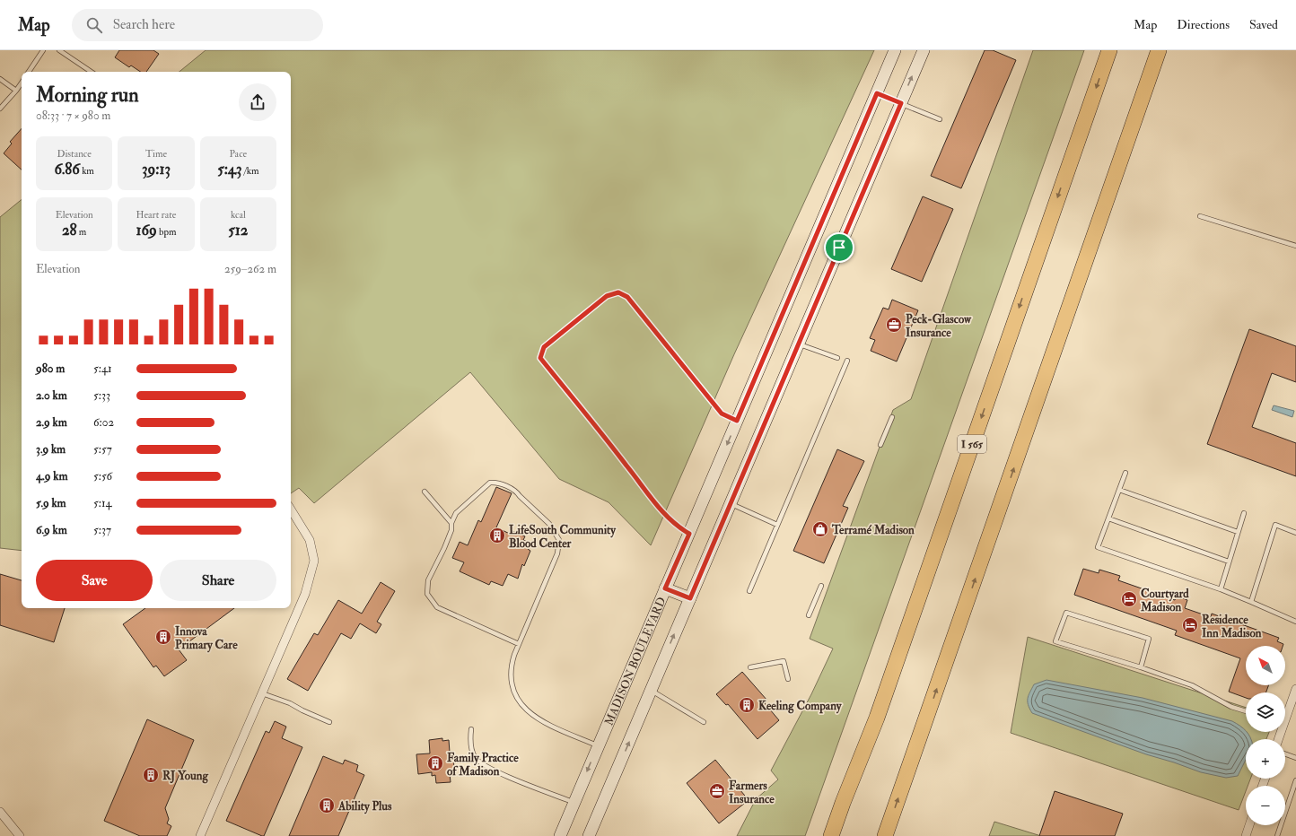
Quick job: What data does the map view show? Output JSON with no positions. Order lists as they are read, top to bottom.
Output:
{
  "streets": {
    "highway": ["I 565"],
    "main road": ["MADISON BOULEVARD"]
  },
  "places": {
    "office": ["Peck-Glascow Insurance", "Farmers Insurance"],
    "shop": ["Terramé Madison"],
    "building": [
      "LifeSouth Community Blood Center",
      "Innova Primary Care",
      "Keeling Company",
      "Family Practice of Madison",
      "RJ Young",
      "Ability Plus"
    ],
    "hotel": ["Courtyard Madison", "Residence Inn Madison"]
  },
  "north": "top left",
  "page": {
    "header": "Map",
    "search": "Search here",
    "nav": ["Map", "Directions", "Saved"],
    "heading": ["Morning run", "08:33 · 7 × 980 m"],
    "stats": [
      ["Distance", "6.86 km"],
      ["Time", "39:13"],
      ["Pace", "5:43 /km"],
      ["Elevation", "28 m"],
      ["Heart rate", "169 bpm"],
      ["kcal", "512"]
    ],
    "chart": ["Elevation", "259–262 m"],
    "list": [
      {
        "name": "980 m",
        "note": "5:41"
      },
      {
        "name": "2.0 km",
        "note": "5:33"
      },
      {
        "name": "2.9 km",
        "note": "6:02"
      },
      {
        "name": "3.9 km",
        "note": "5:57"
      },
      {
        "name": "4.9 km",
        "note": "5:56"
      },
      {
        "name": "5.9 km",
        "note": "5:14"
      },
      {
        "name": "6.9 km",
        "note": "5:37"
      }
    ],
    "buttons": ["Save", "Share"],
    "map_buttons": ["+", "−"]
  }
}
